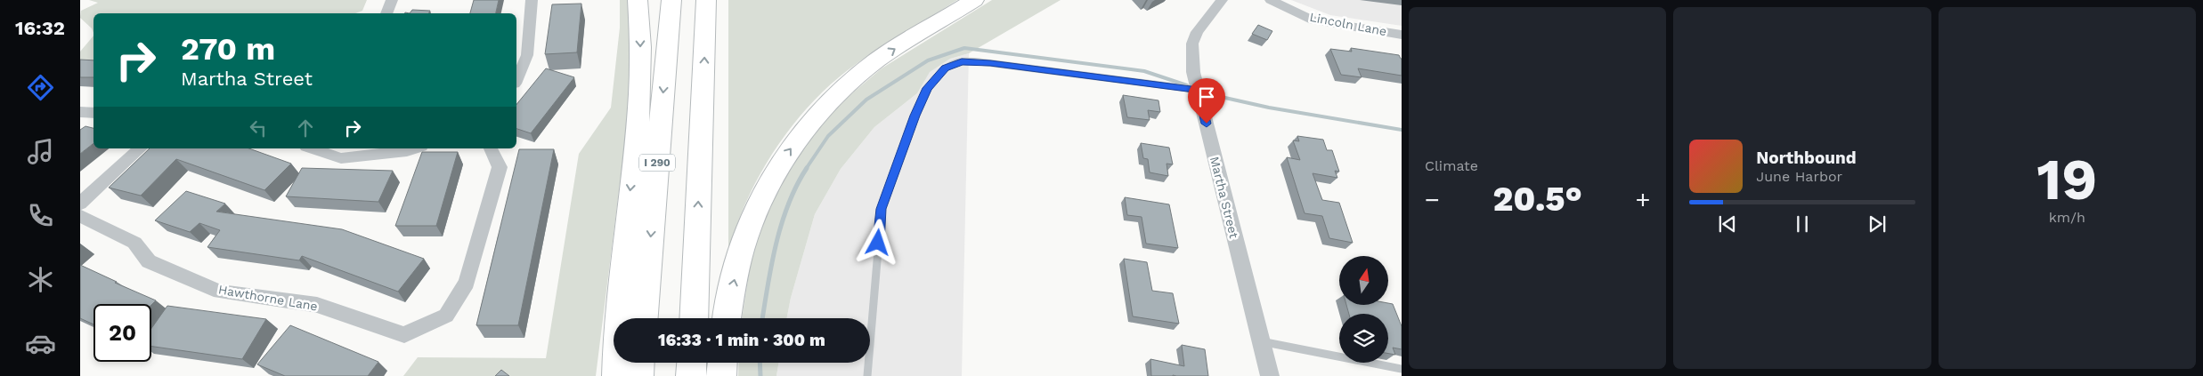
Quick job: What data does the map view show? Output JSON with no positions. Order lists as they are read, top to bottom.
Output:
{
  "streets": {
    "highway": ["I 290"],
    "street": ["Lincoln Lane", "Martha Street", "Hawthorne Lane"]
  },
  "north": "top",
  "page": {
    "tabs": "16:32",
    "tile": [
      "Climate",
      ["19", "km/h"]
    ],
    "turn": ["270 m", "Martha Street"],
    "song": ["Northbound", "June Harbor"],
    "heat": ["−", "20.5°", "+"],
    "limit": "20",
    "trip": "16:33 · 1 min · 300 m"
  }
}
